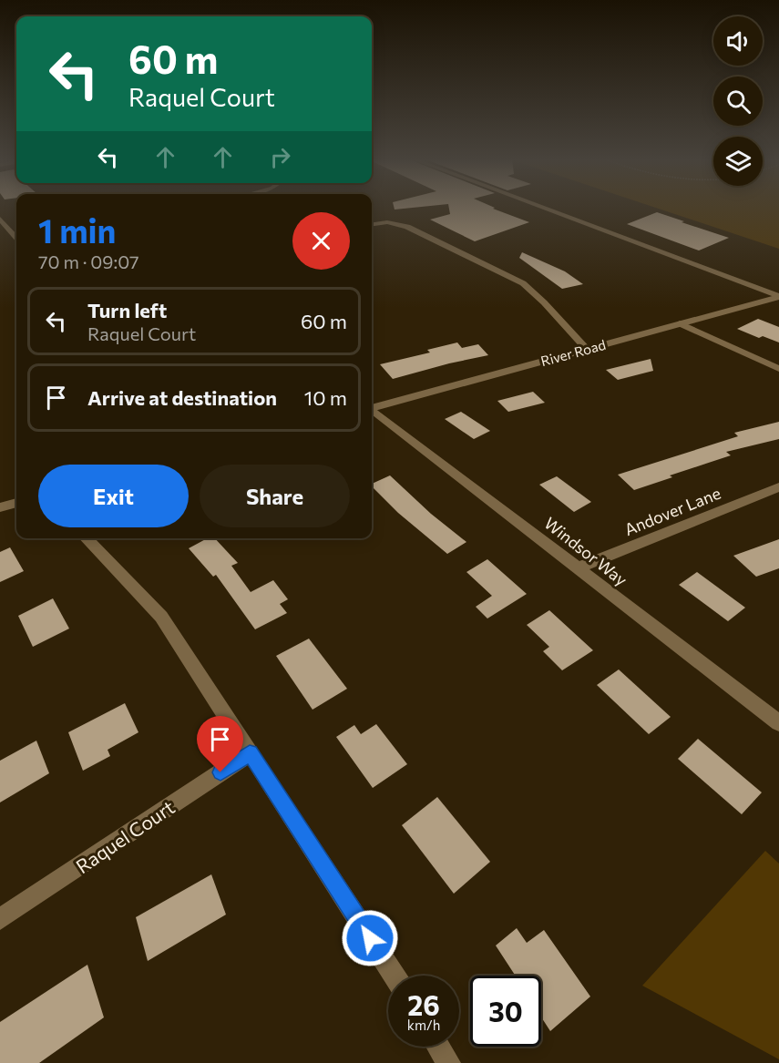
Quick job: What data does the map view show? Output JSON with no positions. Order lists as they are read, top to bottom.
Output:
{
  "streets": {
    "street": [
      "River Road",
      "Andover Lane",
      "Windsor Way",
      "Raquel Court"
    ]
  },
  "crossings": [
    ["Andover Lane", "Windsor Way"]
  ],
  "page": {
    "turn": ["60 m", "Raquel Court"],
    "heading": ["1 min", "70 m · 09:07"],
    "list": [
      {
        "name": "Turn left",
        "note": "Raquel Court",
        "value": "60 m"
      },
      {
        "name": "Arrive at destination",
        "value": "10 m"
      }
    ],
    "buttons": ["Exit", "Share"],
    "speed": "26 km/h",
    "limit": "30"
  }
}
